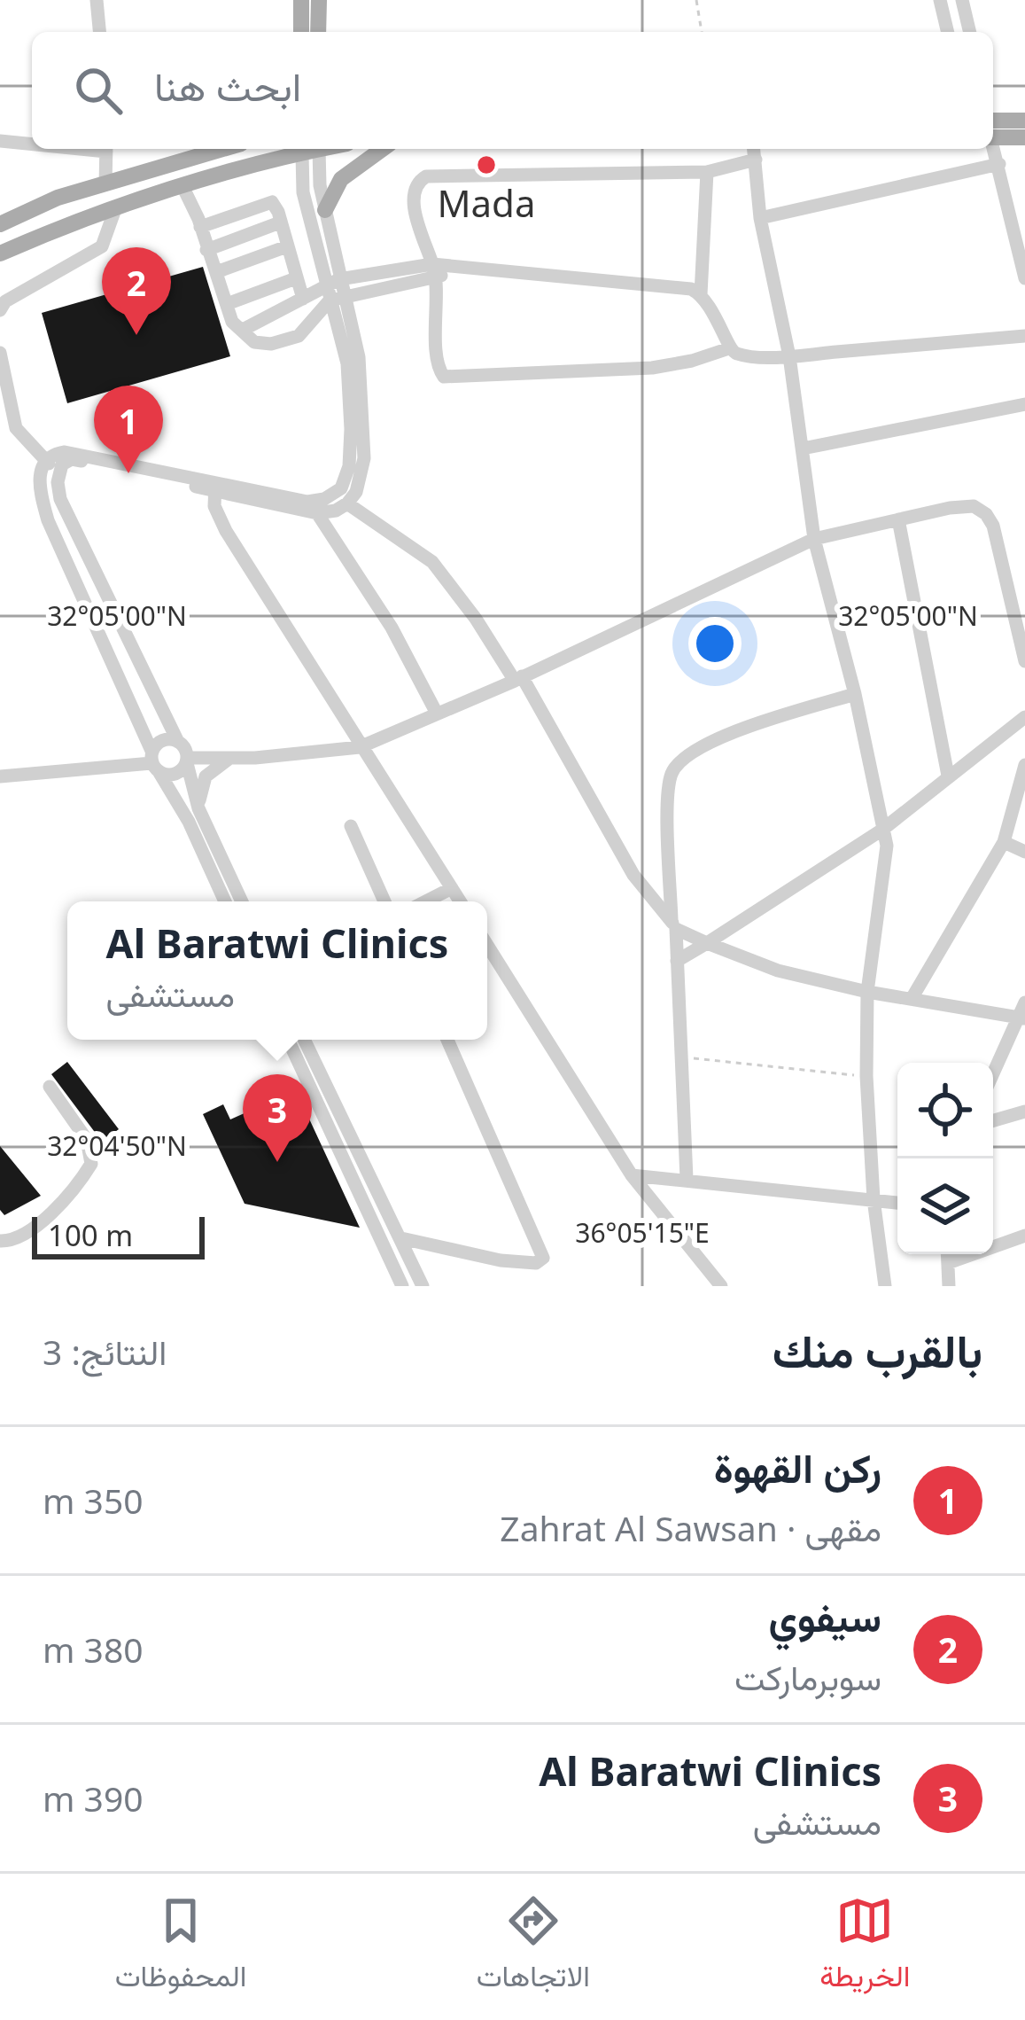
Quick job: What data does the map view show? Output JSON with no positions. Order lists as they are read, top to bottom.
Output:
{
  "places": ["Mada"],
  "scale_bar": "100 m",
  "page": {
    "search": "ابحث هنا",
    "pins": ["2", "1", "3"],
    "popup": ["Al Baratwi Clinics", "مستشفى"],
    "scale": "100 m",
    "heading": ["بالقرب منك", "النتائج: 3"],
    "list": [
      {
        "mark": "1",
        "name": "ركن القهوة",
        "note": "مقهى · Zahrat Al Sawsan",
        "value": "350 m"
      },
      {
        "mark": "2",
        "name": "سيفوي",
        "note": "سوبرماركت",
        "value": "380 m"
      },
      {
        "mark": "3",
        "name": "Al Baratwi Clinics",
        "note": "مستشفى",
        "value": "390 m"
      }
    ],
    "nav": ["الخريطة", "الاتجاهات", "المحفوظات"]
  },
  "coordinates": ["32°05'00\"N", "32°04'50\"N", "36°05'15\"E"]
}
